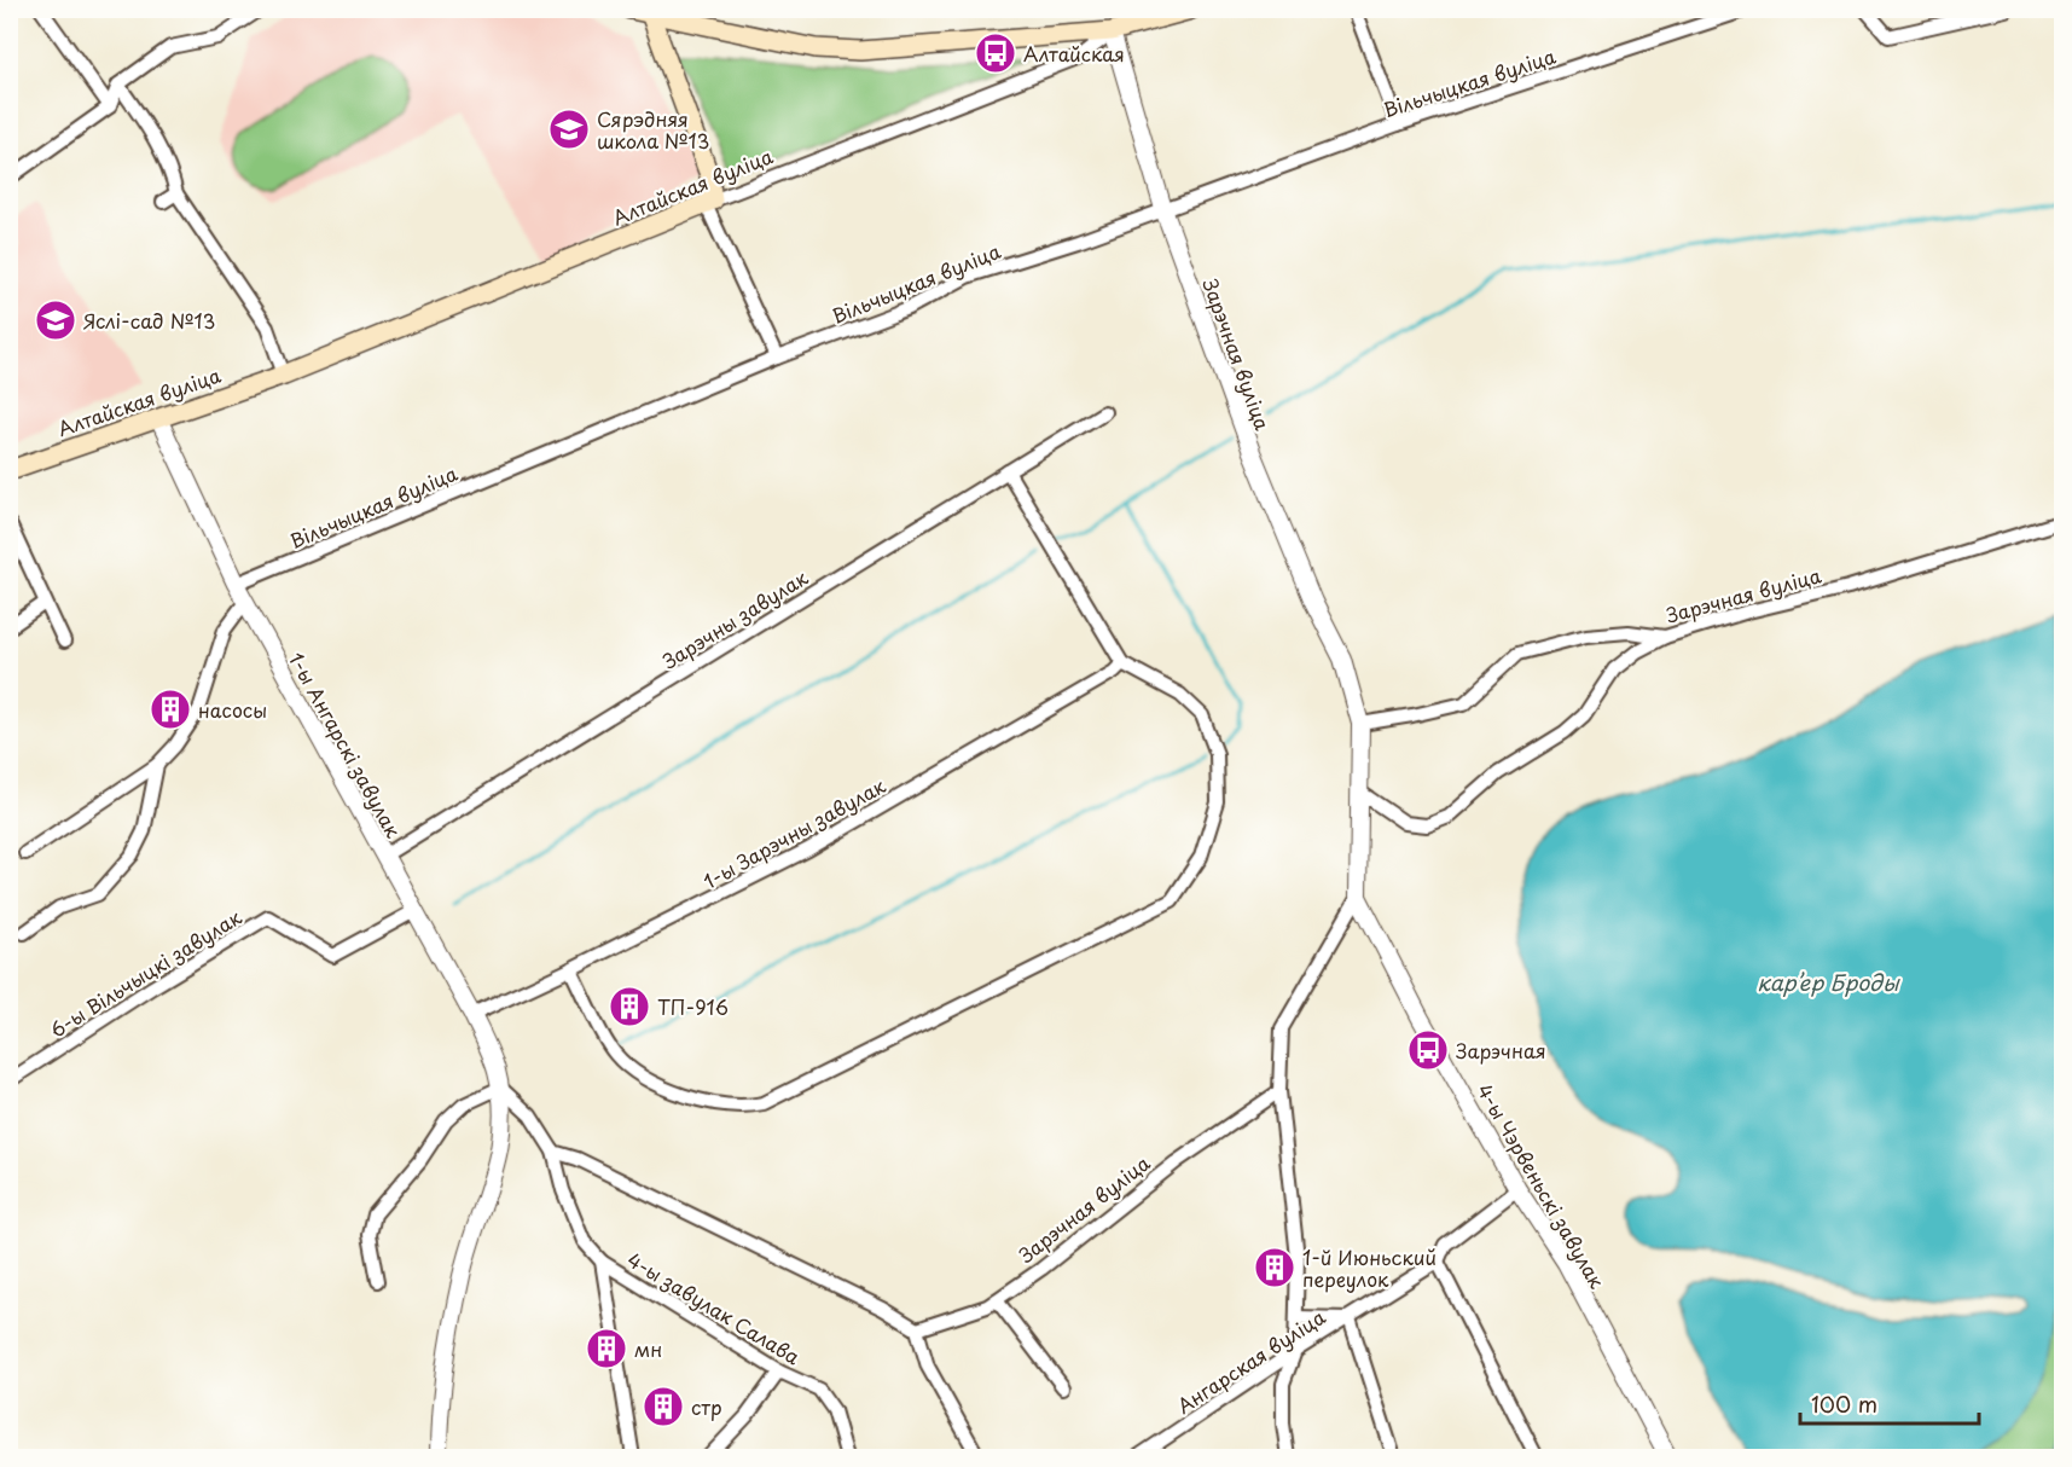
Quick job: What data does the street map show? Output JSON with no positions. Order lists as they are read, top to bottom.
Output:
{
  "streets": {
    "main road": ["Алтайская вуліца"],
    "street": [
      "Вільчыцкая вуліца",
      "Зарэчная вуліца",
      "Зарэчны завулак",
      "1-ы Ангарскі завулак",
      "1-ы Зарэчны завулак",
      "6-ы Вільчыцкі завулак",
      "4-ы Чэрвеньскі завулак",
      "4-ы завулак Салава",
      "Ангарская вуліца"
    ]
  },
  "crossings": [
    ["Вільчыцкая вуліца", "Зарэчная вуліца"],
    ["Вільчыцкая вуліца", "1-ы Ангарскі завулак"],
    ["Алтайская вуліца", "Зарэчная вуліца"],
    ["Алтайская вуліца", "1-ы Ангарскі завулак"],
    ["Зарэчная вуліца", "4-ы Чэрвеньскі завулак"],
    ["Зарэчны завулак", "1-ы Ангарскі завулак"],
    ["1-ы Ангарскі завулак", "1-ы Зарэчны завулак"],
    ["1-ы Ангарскі завулак", "6-ы Вільчыцкі завулак"],
    ["4-ы Чэрвеньскі завулак", "Ангарская вуліца"]
  ],
  "water": ["карʼер Броды"],
  "places": {
    "bus stop": ["Алтайская", "Зарэчная"],
    "school or university": ["Сярэдняя школа №13", "Яслі-сад №13"],
    "building": [
      "насосы",
      "ТП-916",
      "1-й Июньский переулок",
      "мн",
      "стр"
    ]
  },
  "scale_bar": "100 m"
}
